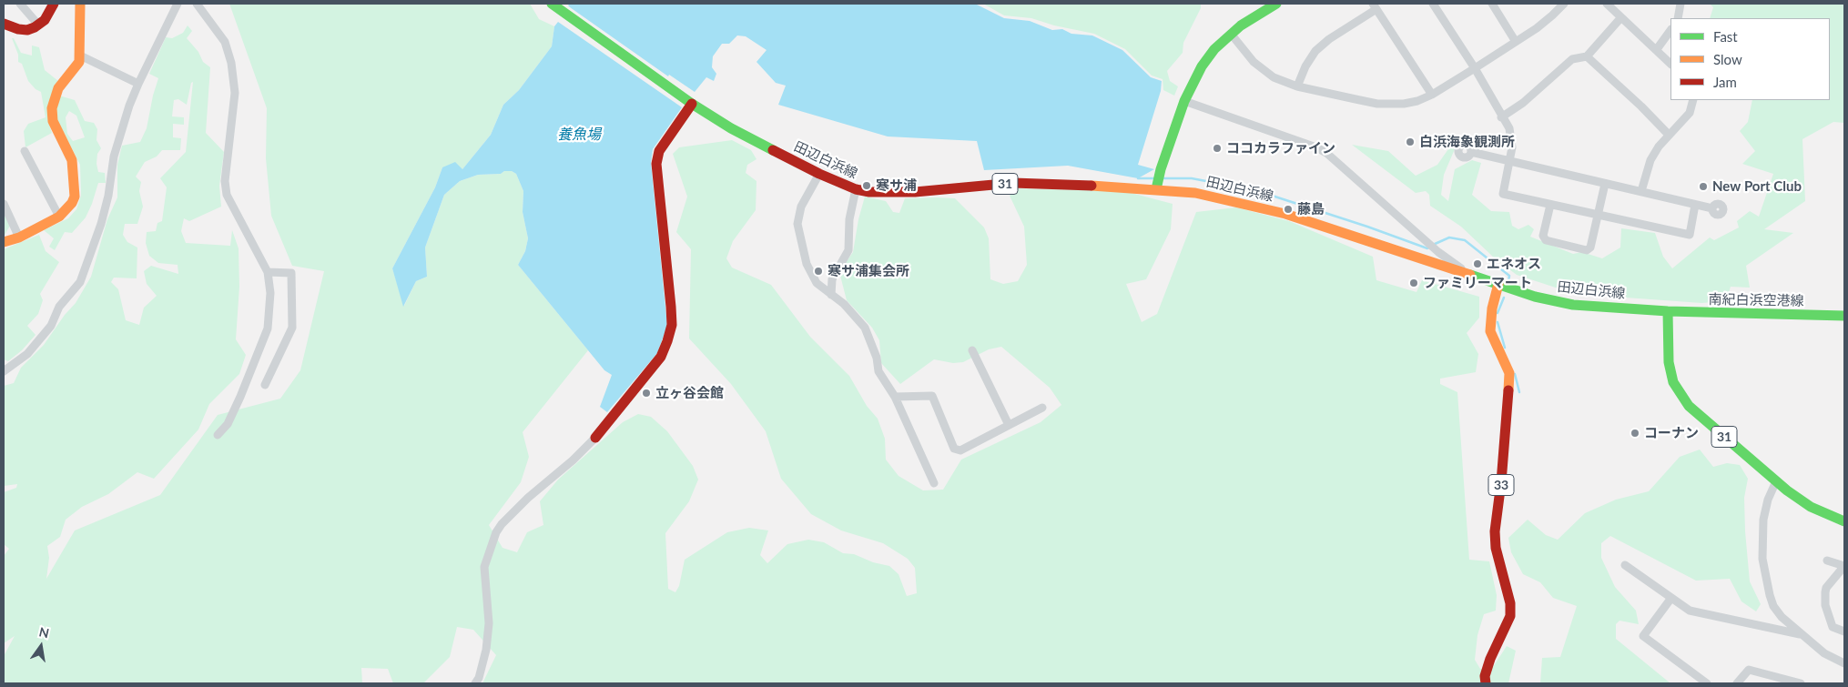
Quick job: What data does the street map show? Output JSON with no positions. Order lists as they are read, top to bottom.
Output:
{
  "streets": {
    "main road": [
      "田辺白浜線",
      "31",
      "南紀白浜空港線",
      "33"
    ]
  },
  "crossings": [
    ["田辺白浜線", "31"],
    ["田辺白浜線", "南紀白浜空港線"],
    ["田辺白浜線", "33"],
    ["31", "南紀白浜空港線"]
  ],
  "water": ["養魚場"],
  "places": [
    "白浜海象観測所",
    "ココカラファイン",
    "寒サ浦",
    "New Port Club",
    "藤島",
    "エネオス",
    "寒サ浦集会所",
    "ファミリーマート",
    "立ヶ谷会館",
    "コーナン"
  ],
  "legend": ["Fast", "Slow", "Jam"],
  "north": "top"
}
